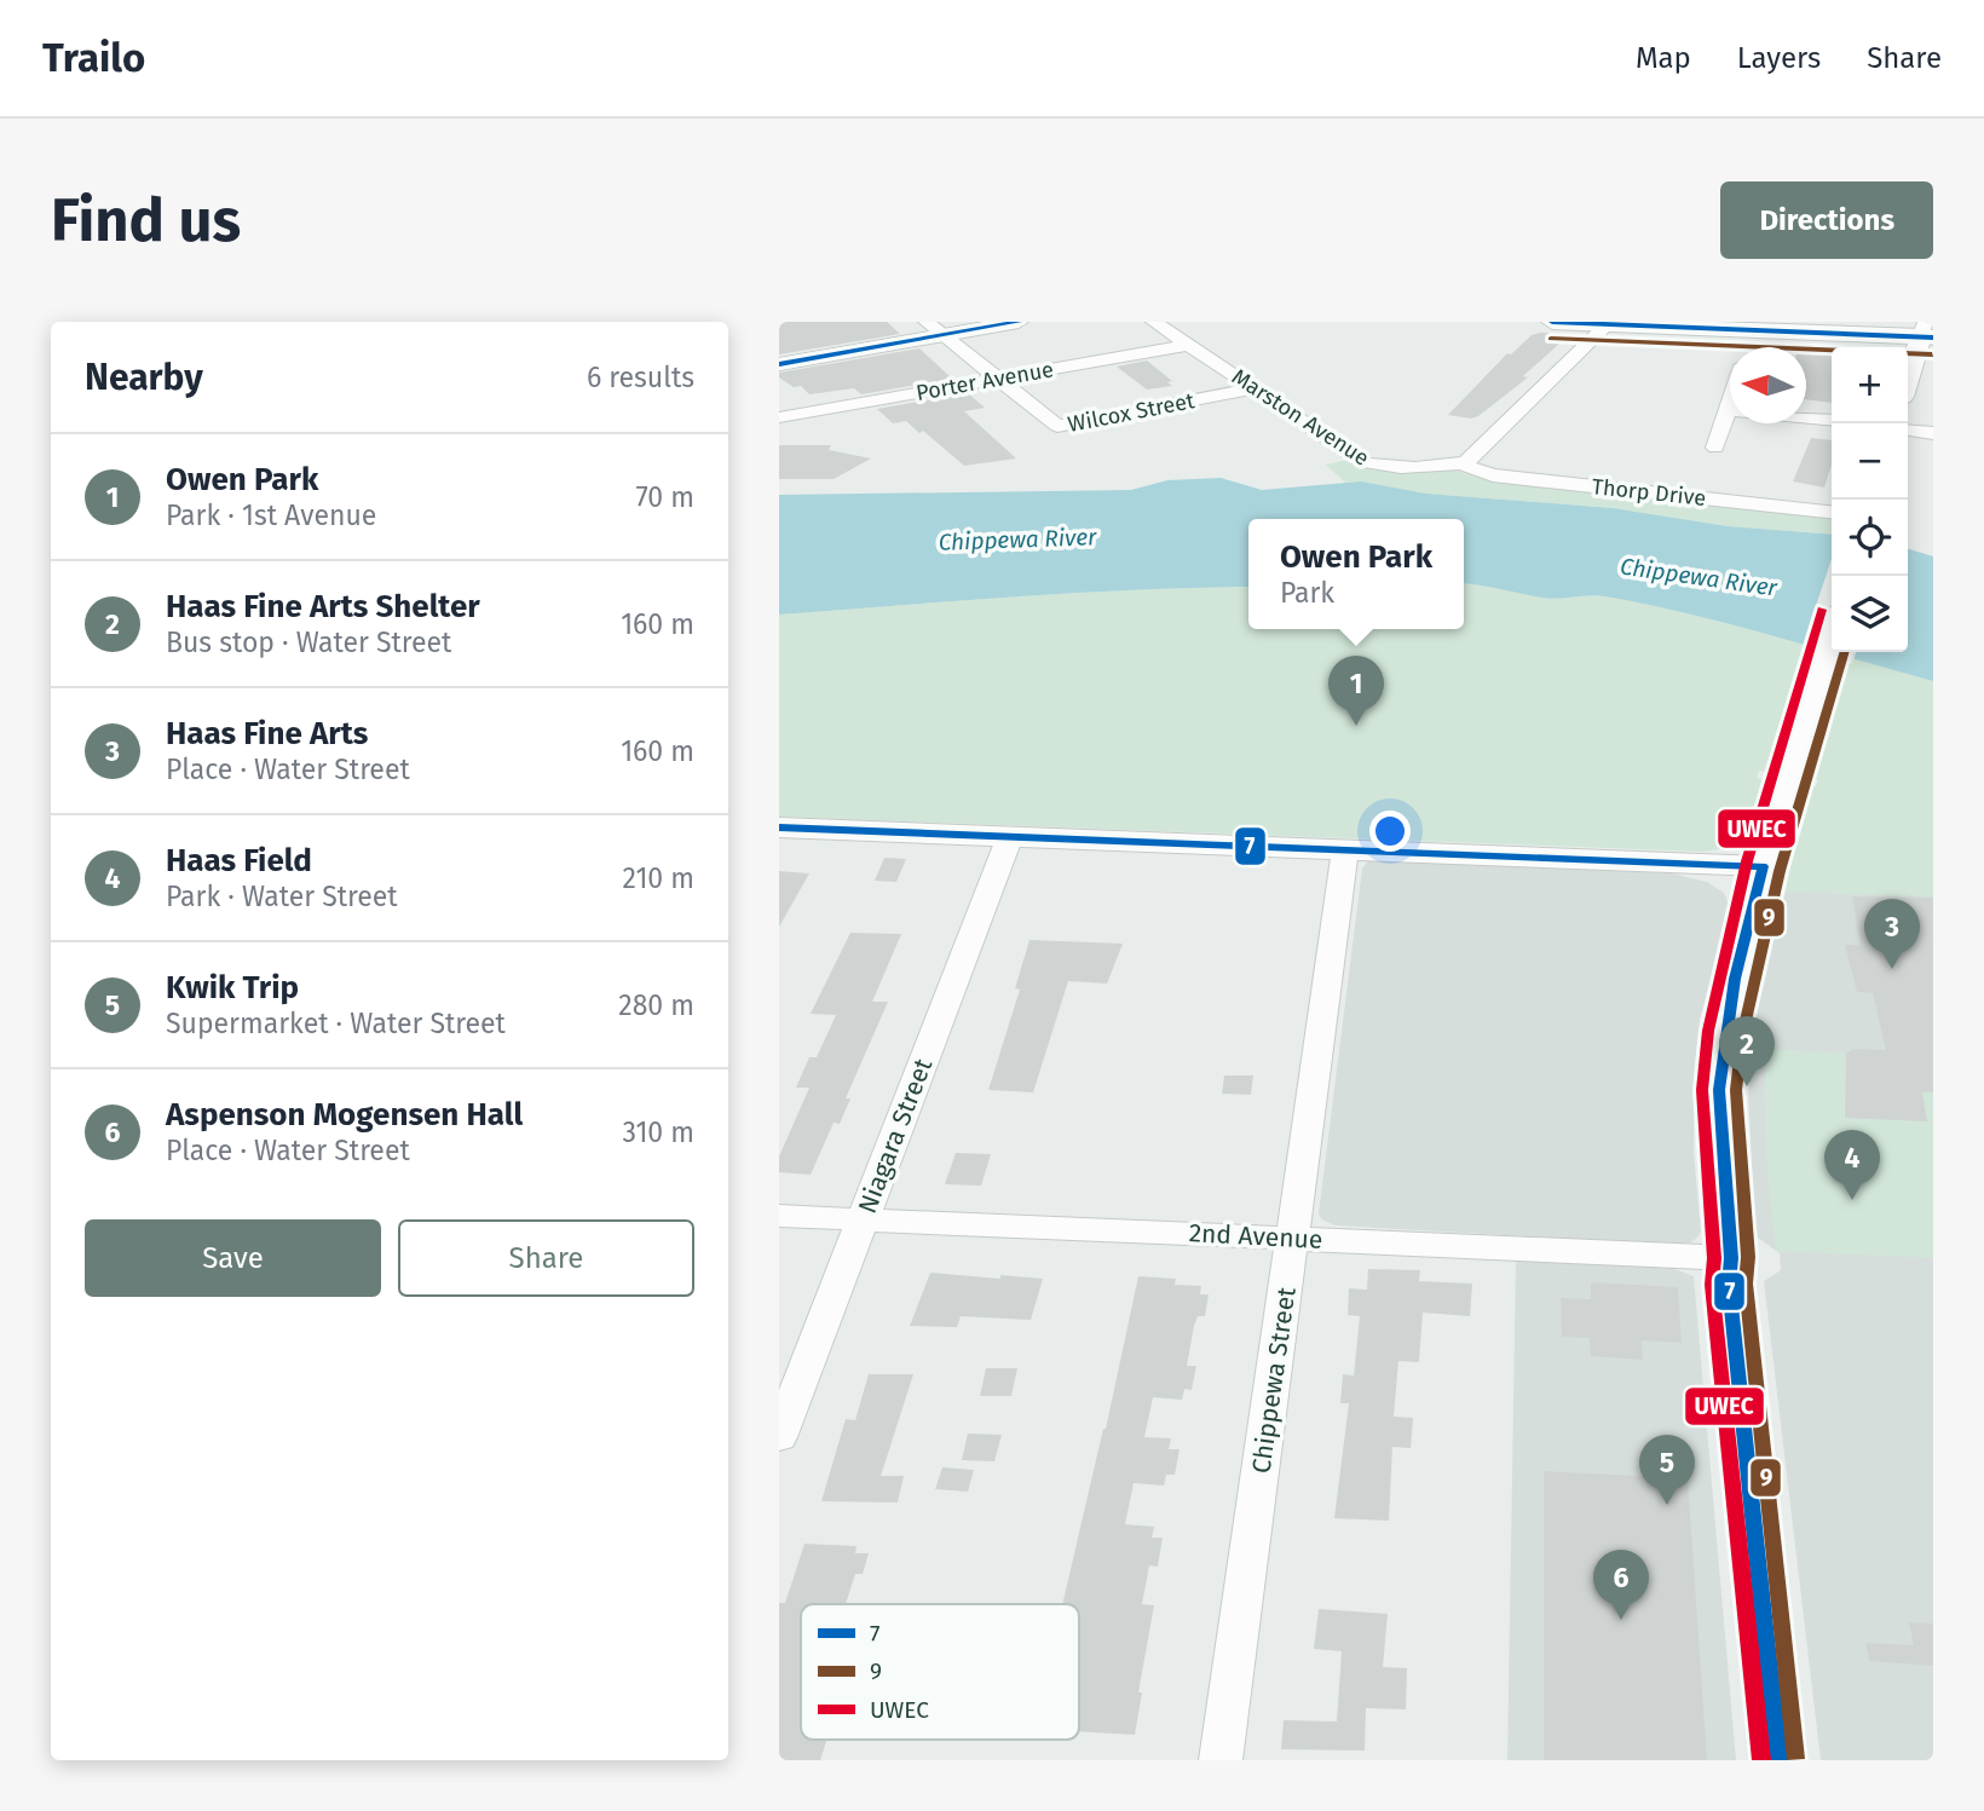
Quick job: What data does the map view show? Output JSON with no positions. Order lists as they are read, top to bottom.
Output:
{
  "streets": {
    "street": [
      "Porter Avenue",
      "Wilcox Street",
      "Marston Avenue",
      "Thorp Drive",
      "Niagara Street",
      "2nd Avenue",
      "Chippewa Street"
    ]
  },
  "crossings": [
    ["Porter Avenue", "Wilcox Street"],
    ["Porter Avenue", "Marston Avenue"],
    ["Wilcox Street", "Marston Avenue"],
    ["Marston Avenue", "Thorp Drive"],
    ["Niagara Street", "2nd Avenue"],
    ["2nd Avenue", "Chippewa Street"]
  ],
  "water": ["Chippewa River"],
  "lines": ["transit line 7", "transit line 9", "transit line UWEC"],
  "legend": ["7", "9", "UWEC"],
  "north": "left",
  "page": {
    "header": "Trailo",
    "nav": ["Map", "Layers", "Share"],
    "buttons": [
      "Directions",
      ["Save", "Share"]
    ],
    "title": "Find us",
    "heading": ["Nearby", "6 results"],
    "map_buttons": ["+", "−"],
    "list": [
      {
        "mark": "1",
        "name": "Owen Park",
        "note": "Park · 1st Avenue",
        "value": "70 m"
      },
      {
        "mark": "2",
        "name": "Haas Fine Arts Shelter",
        "note": "Bus stop · Water Street",
        "value": "160 m"
      },
      {
        "mark": "3",
        "name": "Haas Fine Arts",
        "note": "Place · Water Street",
        "value": "160 m"
      },
      {
        "mark": "4",
        "name": "Haas Field",
        "note": "Park · Water Street",
        "value": "210 m"
      },
      {
        "mark": "5",
        "name": "Kwik Trip",
        "note": "Supermarket · Water Street",
        "value": "280 m"
      },
      {
        "mark": "6",
        "name": "Aspenson Mogensen Hall",
        "note": "Place · Water Street",
        "value": "310 m"
      }
    ],
    "popup": ["Owen Park", "Park"],
    "pins": [
      "1",
      "3",
      "2",
      "4",
      "5",
      "6"
    ]
  }
}
